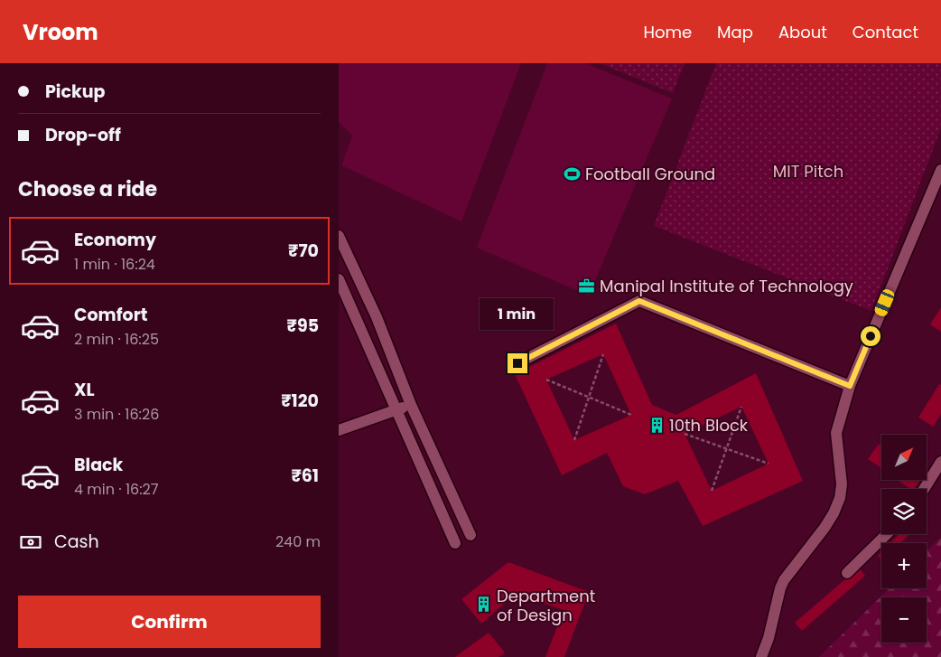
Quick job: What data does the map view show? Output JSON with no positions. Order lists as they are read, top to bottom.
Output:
{
  "parks": ["MIT Pitch"],
  "places": {
    "sports": ["Football Ground"],
    "office": ["Manipal Institute of Technology"],
    "building": ["10th Block", "Department of Design"]
  },
  "north": "top right",
  "page": {
    "header": "Vroom",
    "nav": [
      "Home",
      "Map",
      "About",
      "Contact"
    ],
    "banner": ["Pickup", "Drop-off"],
    "heading": "Choose a ride",
    "list": [
      {
        "name": "Economy",
        "note": "1 min · 16:24",
        "value": "₹70"
      },
      {
        "name": "Comfort",
        "note": "2 min · 16:25",
        "value": "₹95"
      },
      {
        "name": "XL",
        "note": "3 min · 16:26",
        "value": "₹120"
      },
      {
        "name": "Black",
        "note": "4 min · 16:27",
        "value": "₹61"
      }
    ],
    "bubble": "1 min",
    "map_buttons": ["+", "−"],
    "pay": ["Cash", "240 m"],
    "buttons": "Confirm"
  }
}
